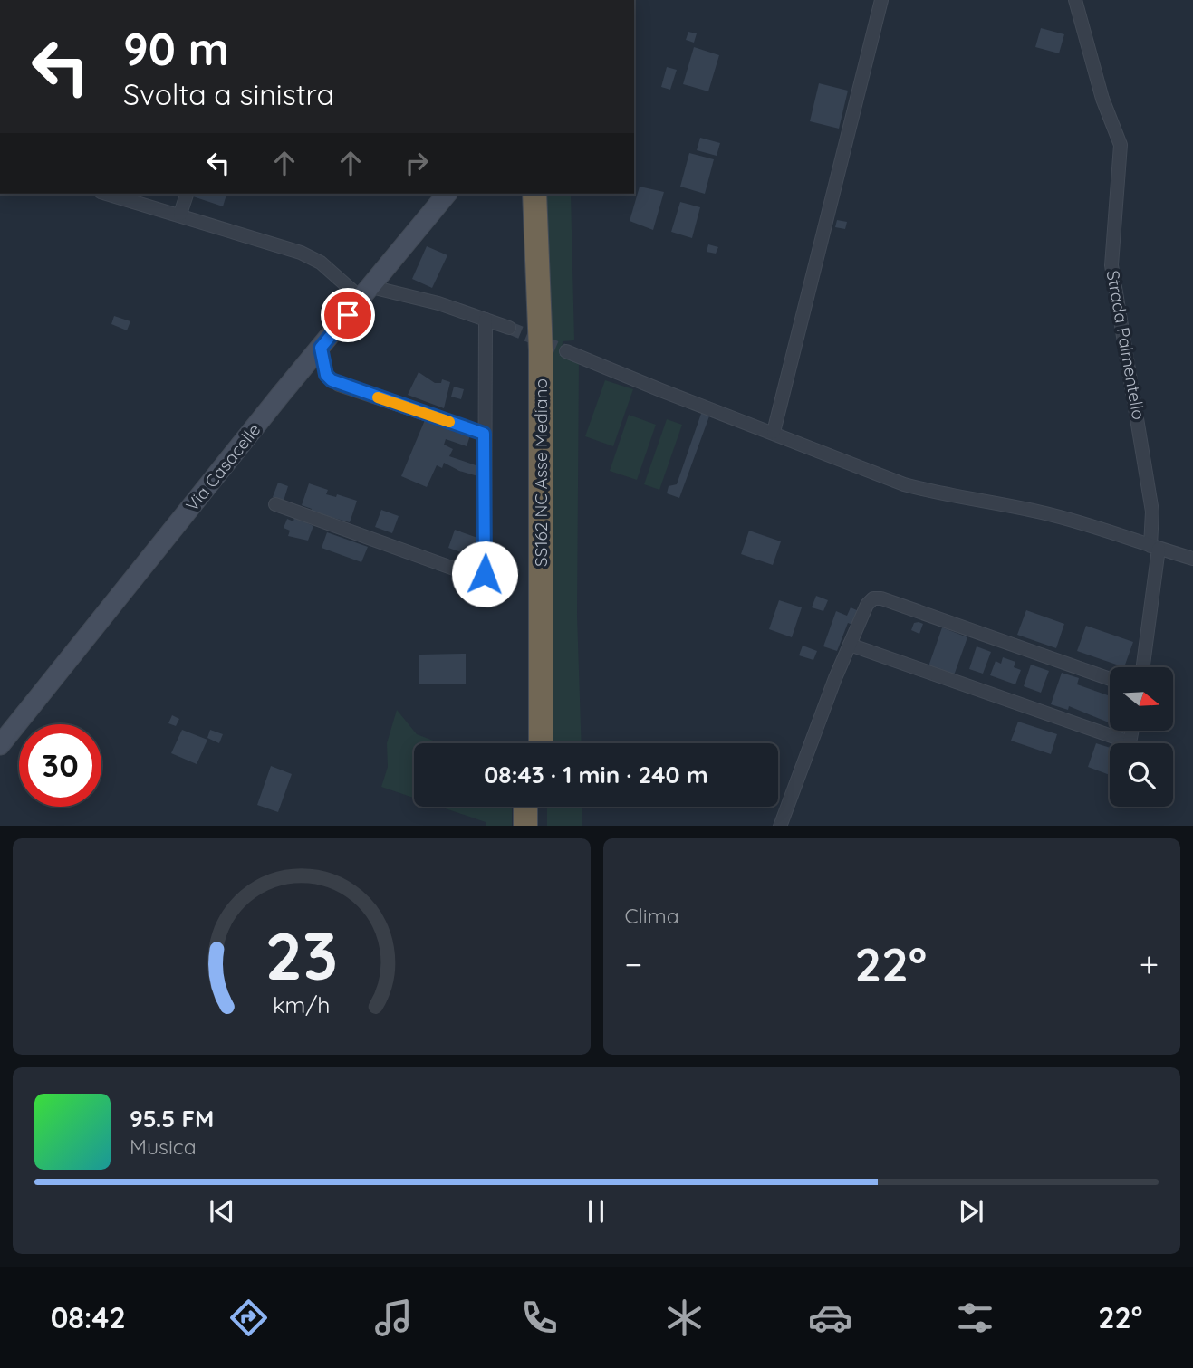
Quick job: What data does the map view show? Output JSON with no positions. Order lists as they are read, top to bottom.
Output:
{
  "streets": {
    "highway": ["SS162 NC Asse Mediano"],
    "street": ["Strada Palmentello", "Via Casacelle"]
  },
  "north": "right",
  "page": {
    "turn": ["90 m", "Svolta a sinistra"],
    "limit": "30",
    "trip": "08:43 · 1 min · 240 m",
    "tile": "Clima",
    "heat": ["−", "22°", "+"],
    "song": ["95.5 FM", "Musica"],
    "tabs": ["08:42", "22°"],
    "gauge": ["23", "km/h"]
  }
}
